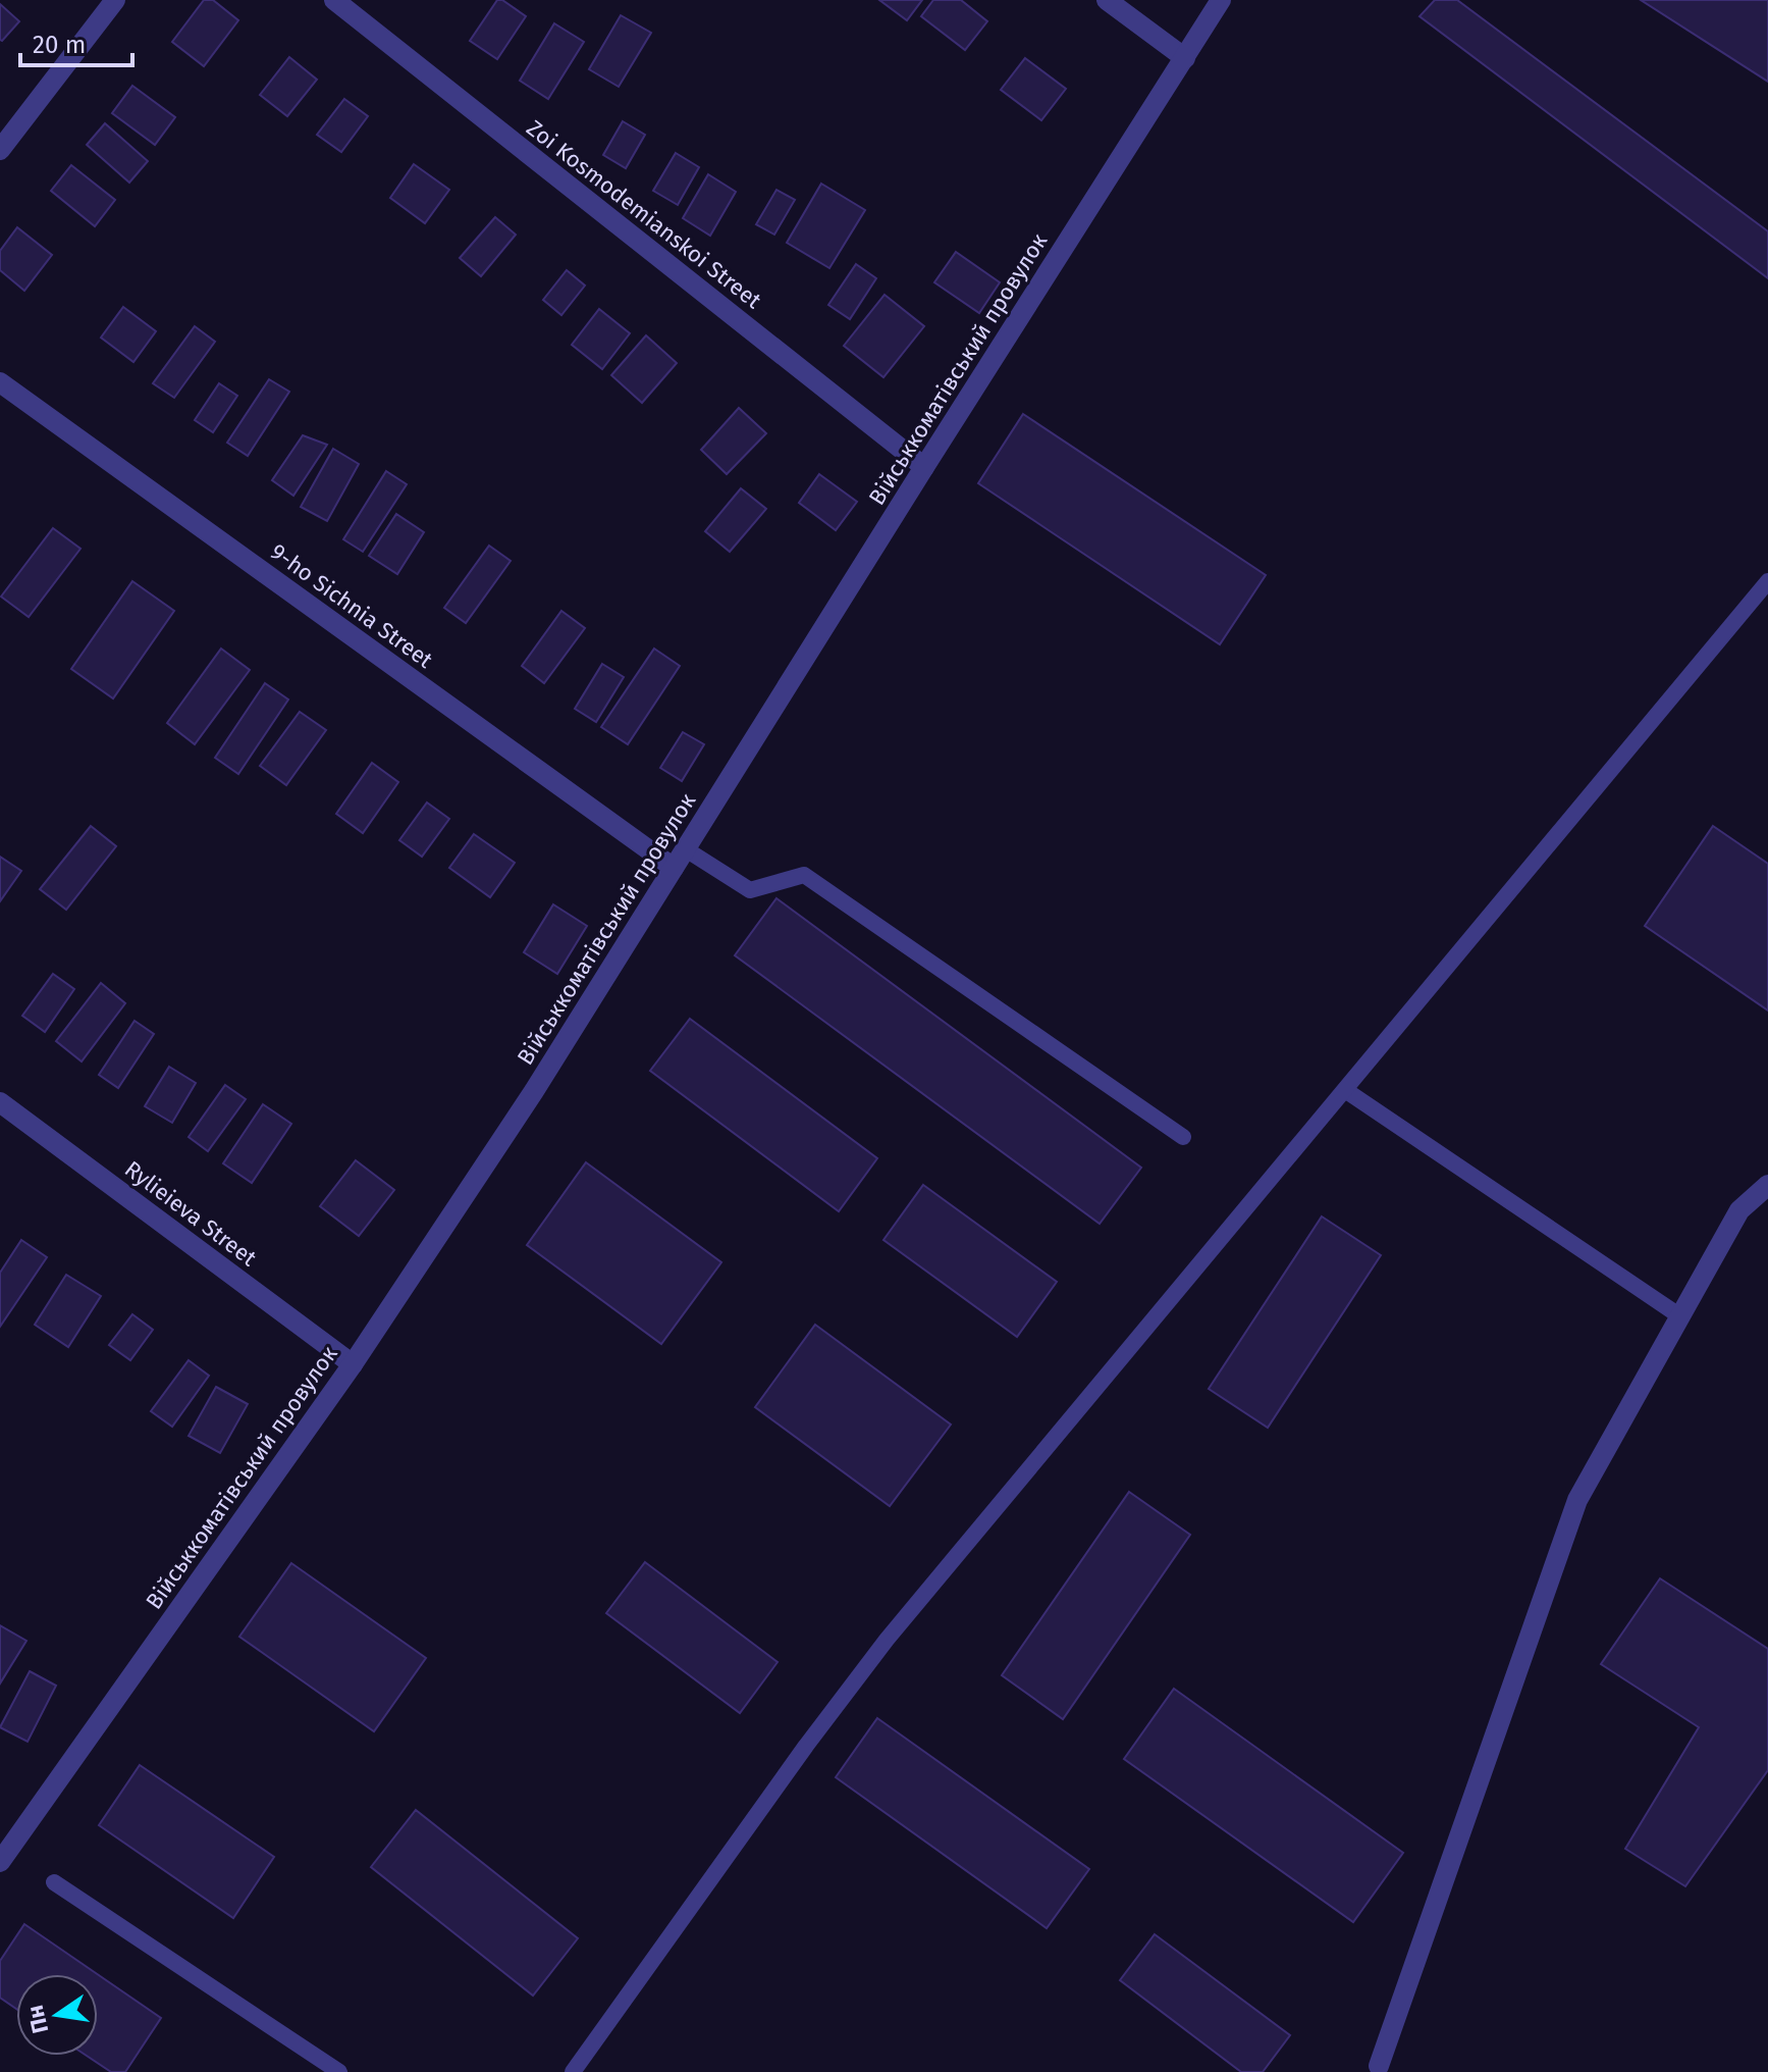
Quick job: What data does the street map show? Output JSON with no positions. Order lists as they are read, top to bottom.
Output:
{
  "streets": {
    "street": [
      "Zoi Kosmodemianskoi Street",
      "Військкоматівський провулок",
      "9-ho Sichnia Street",
      "Rylieieva Street"
    ]
  },
  "crossings": [
    ["Zoi Kosmodemianskoi Street", "Військкоматівський провулок"],
    ["Військкоматівський провулок", "9-ho Sichnia Street"],
    ["Військкоматівський провулок", "Rylieieva Street"]
  ],
  "scale_bar": "20 m",
  "north": "left"
}
